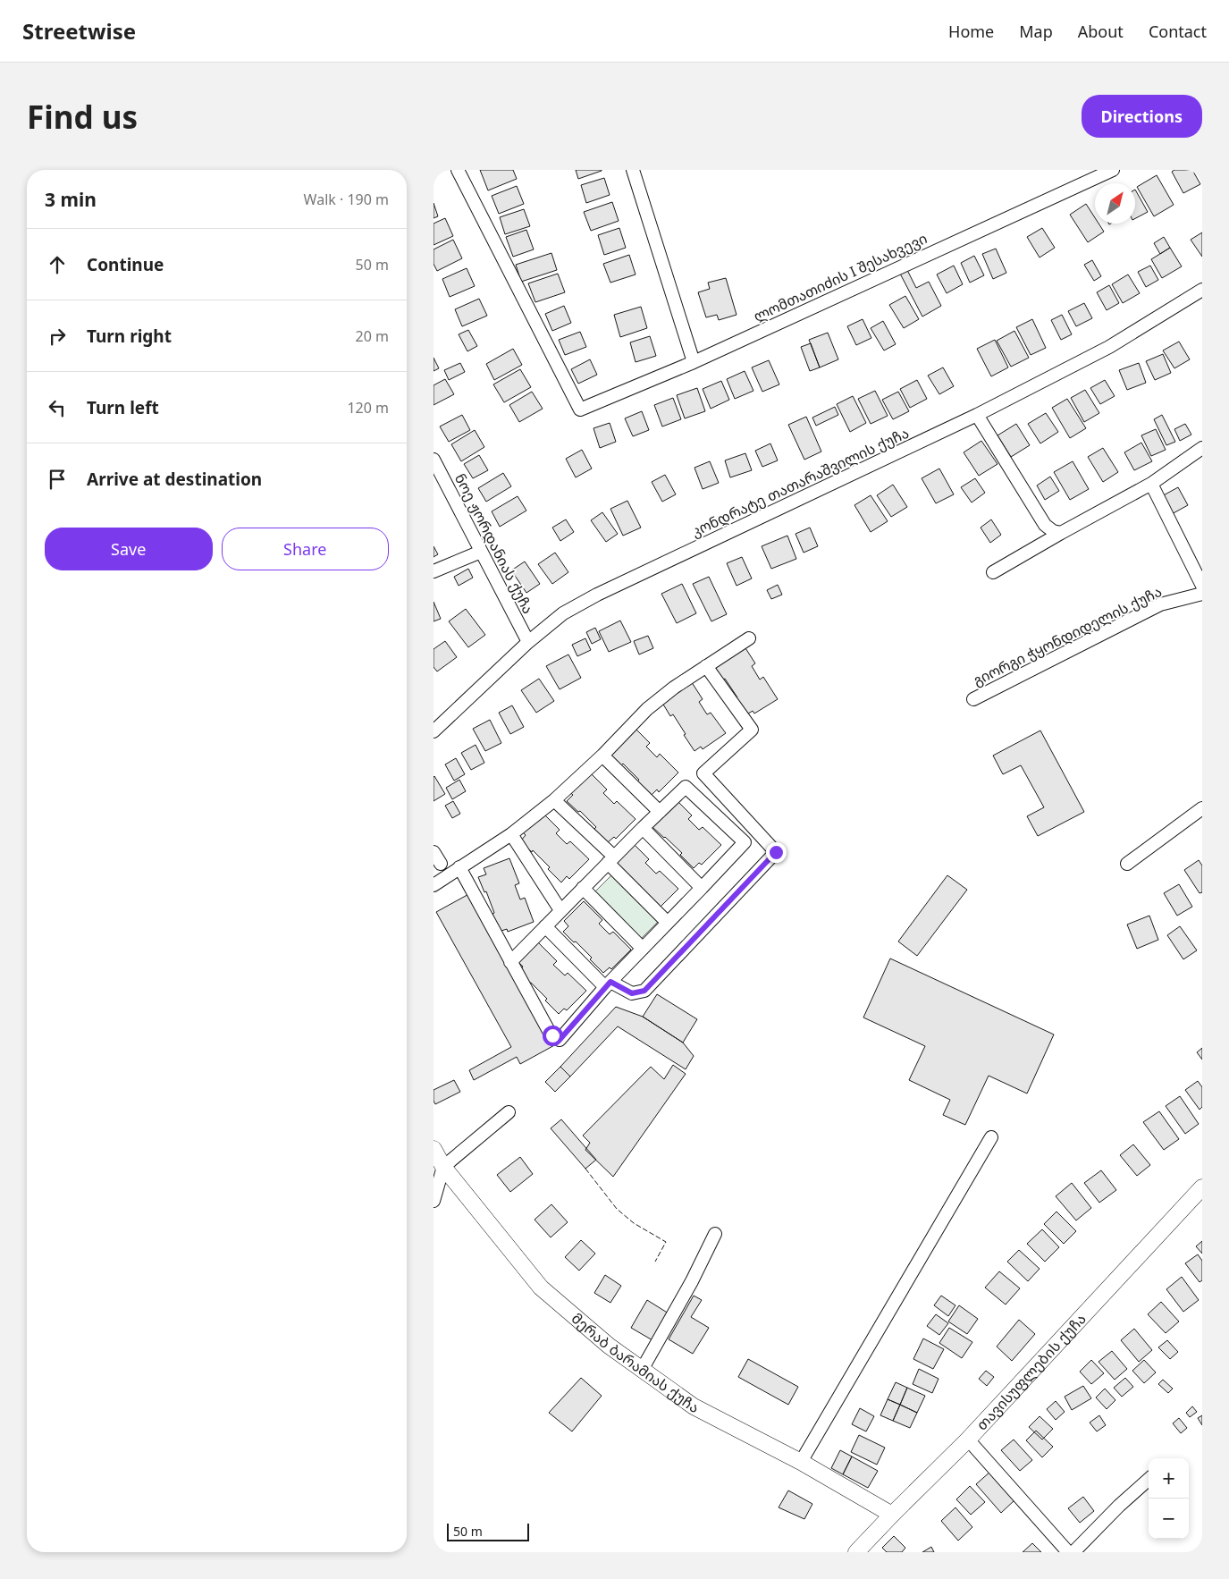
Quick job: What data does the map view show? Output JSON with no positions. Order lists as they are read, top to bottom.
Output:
{
  "streets": {
    "main road": ["მერაბ ბარამიას ქუჩა", "თავისუფლების ქუჩა"],
    "street": [
      "ლომთათიძის I შესახვევი",
      "კონდრატე თათარაშვილის ქუჩა",
      "ნოე ჟორდანიას ქუჩა",
      "გიორგი ჭყონდიდელის ქუჩა"
    ]
  },
  "crossings": [
    ["კონდრატე თათარაშვილის ქუჩა", "ნოე ჟორდანიას ქუჩა"],
    ["მერაბ ბარამიას ქუჩა", "თავისუფლების ქუჩა"]
  ],
  "scale_bar": "50 m",
  "north": "top right",
  "page": {
    "header": "Streetwise",
    "nav": [
      "Home",
      "Map",
      "About",
      "Contact"
    ],
    "buttons": [
      "Directions",
      ["Save", "Share"]
    ],
    "title": "Find us",
    "heading": ["3 min", "Walk · 190 m"],
    "list": [
      ["Continue", "50 m"],
      ["Turn right", "20 m"],
      ["Turn left", "120 m"],
      "Arrive at destination"
    ],
    "map_buttons": ["+", "−"],
    "scale": "50 m"
  }
}
